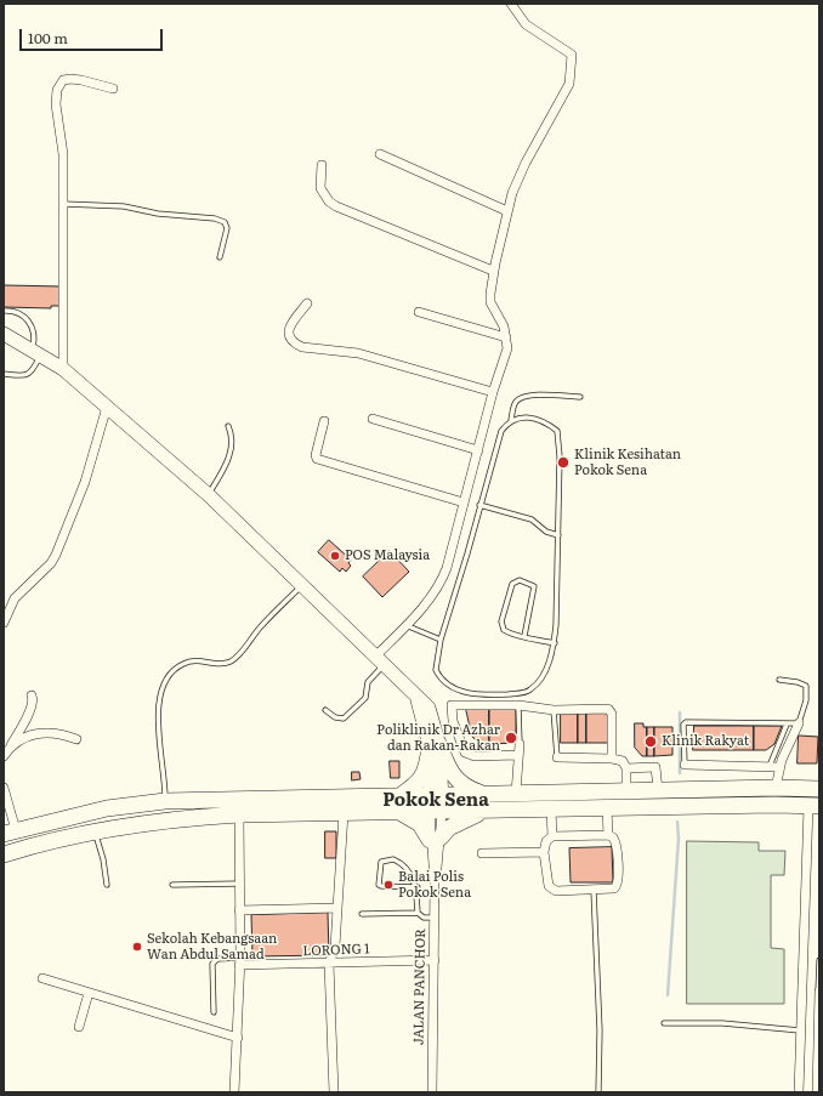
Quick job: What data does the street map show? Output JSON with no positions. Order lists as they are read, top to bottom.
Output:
{
  "streets": {
    "street": ["LORONG 1", "JALAN PANCHOR"]
  },
  "crossings": [
    ["LORONG 1", "JALAN PANCHOR"]
  ],
  "districts": ["Pokok Sena"],
  "places": [
    "Klinik Kesihatan Pokok Sena",
    "POS Malaysia",
    "Poliklinik Dr Azhar dan Rakan-Rakan",
    "Klinik Rakyat",
    "Balai Polis Pokok Sena",
    "Sekolah Kebangsaan Wan Abdul Samad"
  ],
  "scale_bar": "100 m"
}
